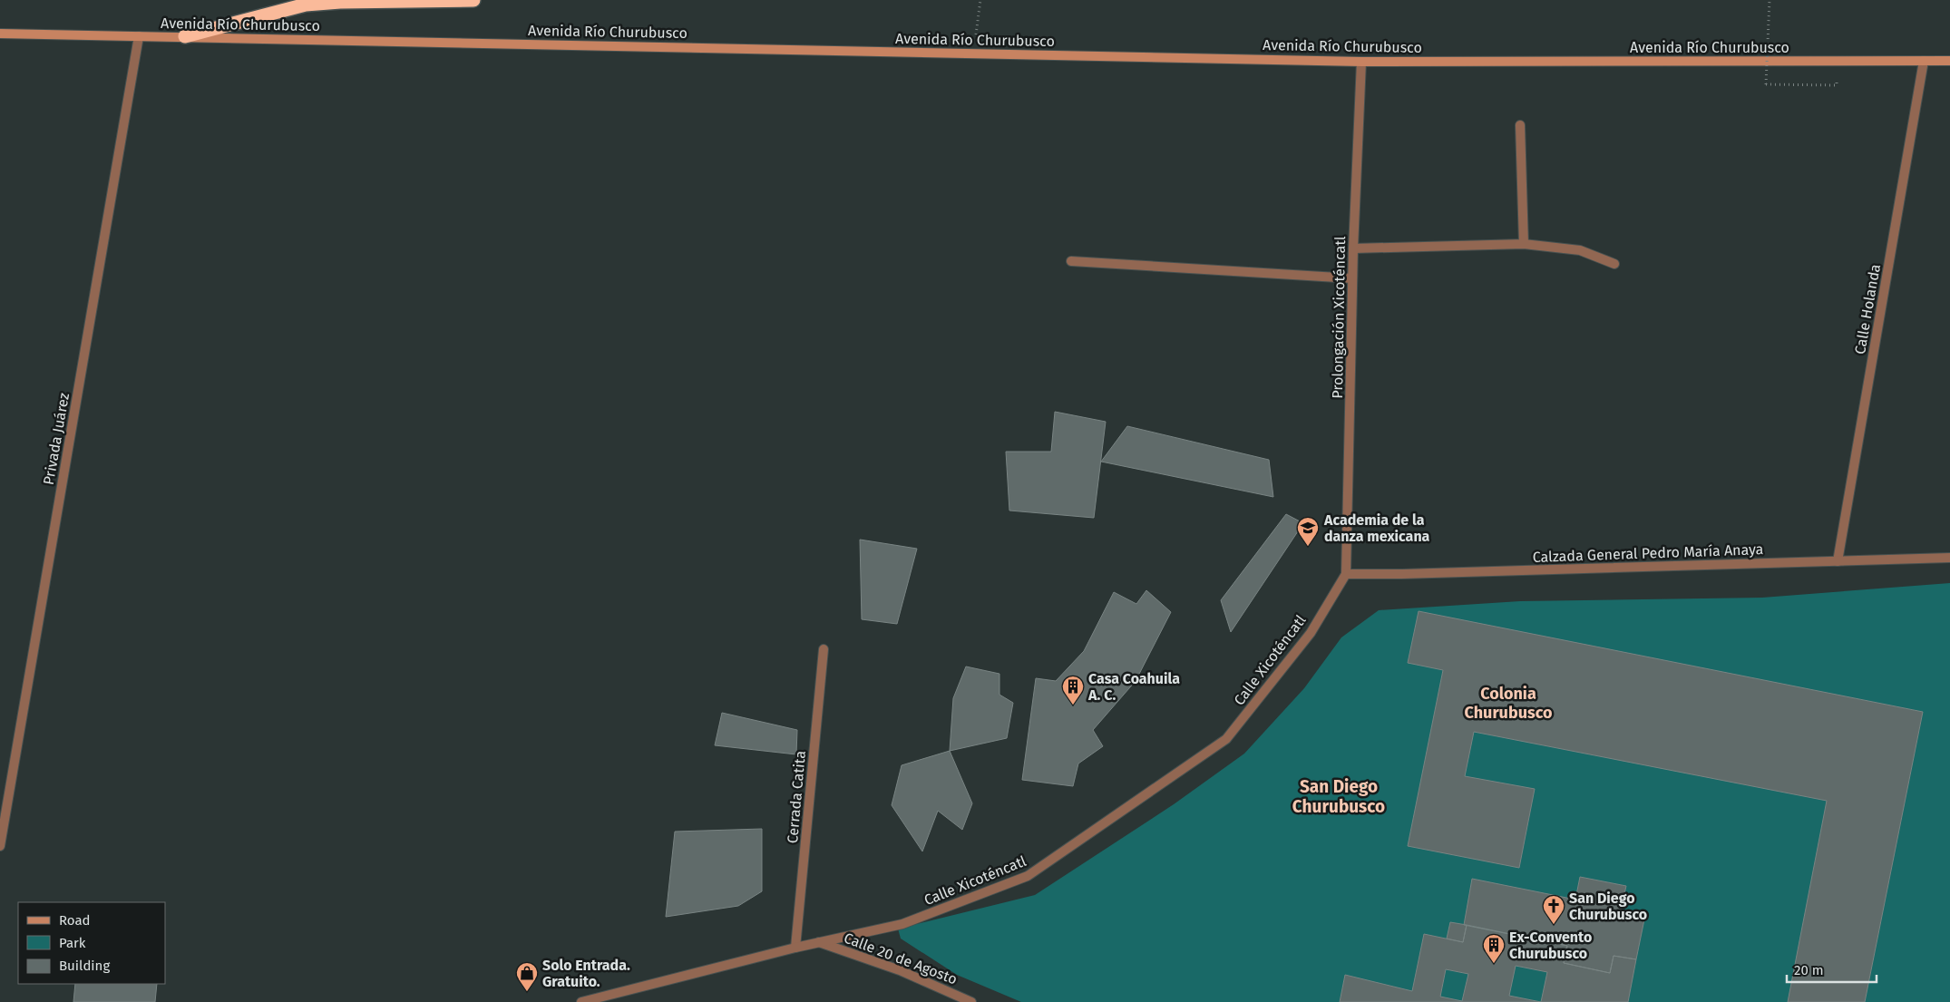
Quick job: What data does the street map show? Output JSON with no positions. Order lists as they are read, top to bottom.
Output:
{
  "streets": {
    "main road": ["Avenida Río Churubusco"],
    "street": [
      "Calle Holanda",
      "Prolongación Xicoténcatl",
      "Privada Juárez",
      "Calzada General Pedro María Anaya",
      "Calle Xicoténcatl",
      "Cerrada Catita",
      "Calle 20 de Agosto"
    ]
  },
  "crossings": [
    ["Avenida Río Churubusco", "Calle Holanda"],
    ["Avenida Río Churubusco", "Prolongación Xicoténcatl"],
    ["Avenida Río Churubusco", "Privada Juárez"],
    ["Calle Holanda", "Calzada General Pedro María Anaya"],
    ["Prolongación Xicoténcatl", "Calzada General Pedro María Anaya"],
    ["Prolongación Xicoténcatl", "Calle Xicoténcatl"],
    ["Calzada General Pedro María Anaya", "Calle Xicoténcatl"],
    ["Calle Xicoténcatl", "Cerrada Catita"],
    ["Calle Xicoténcatl", "Calle 20 de Agosto"]
  ],
  "districts": ["Colonia Churubusco", "San Diego Churubusco"],
  "places": {
    "school or university": ["Academia de la danza mexicana"],
    "building": ["Casa Coahuila A. C.", "Ex-Convento Churubusco"],
    "church": ["San Diego Churubusco"],
    "shop": ["Solo Entrada. Gratuito."]
  },
  "legend": ["Road", "Park", "Building"],
  "scale_bar": "20 m"
}
